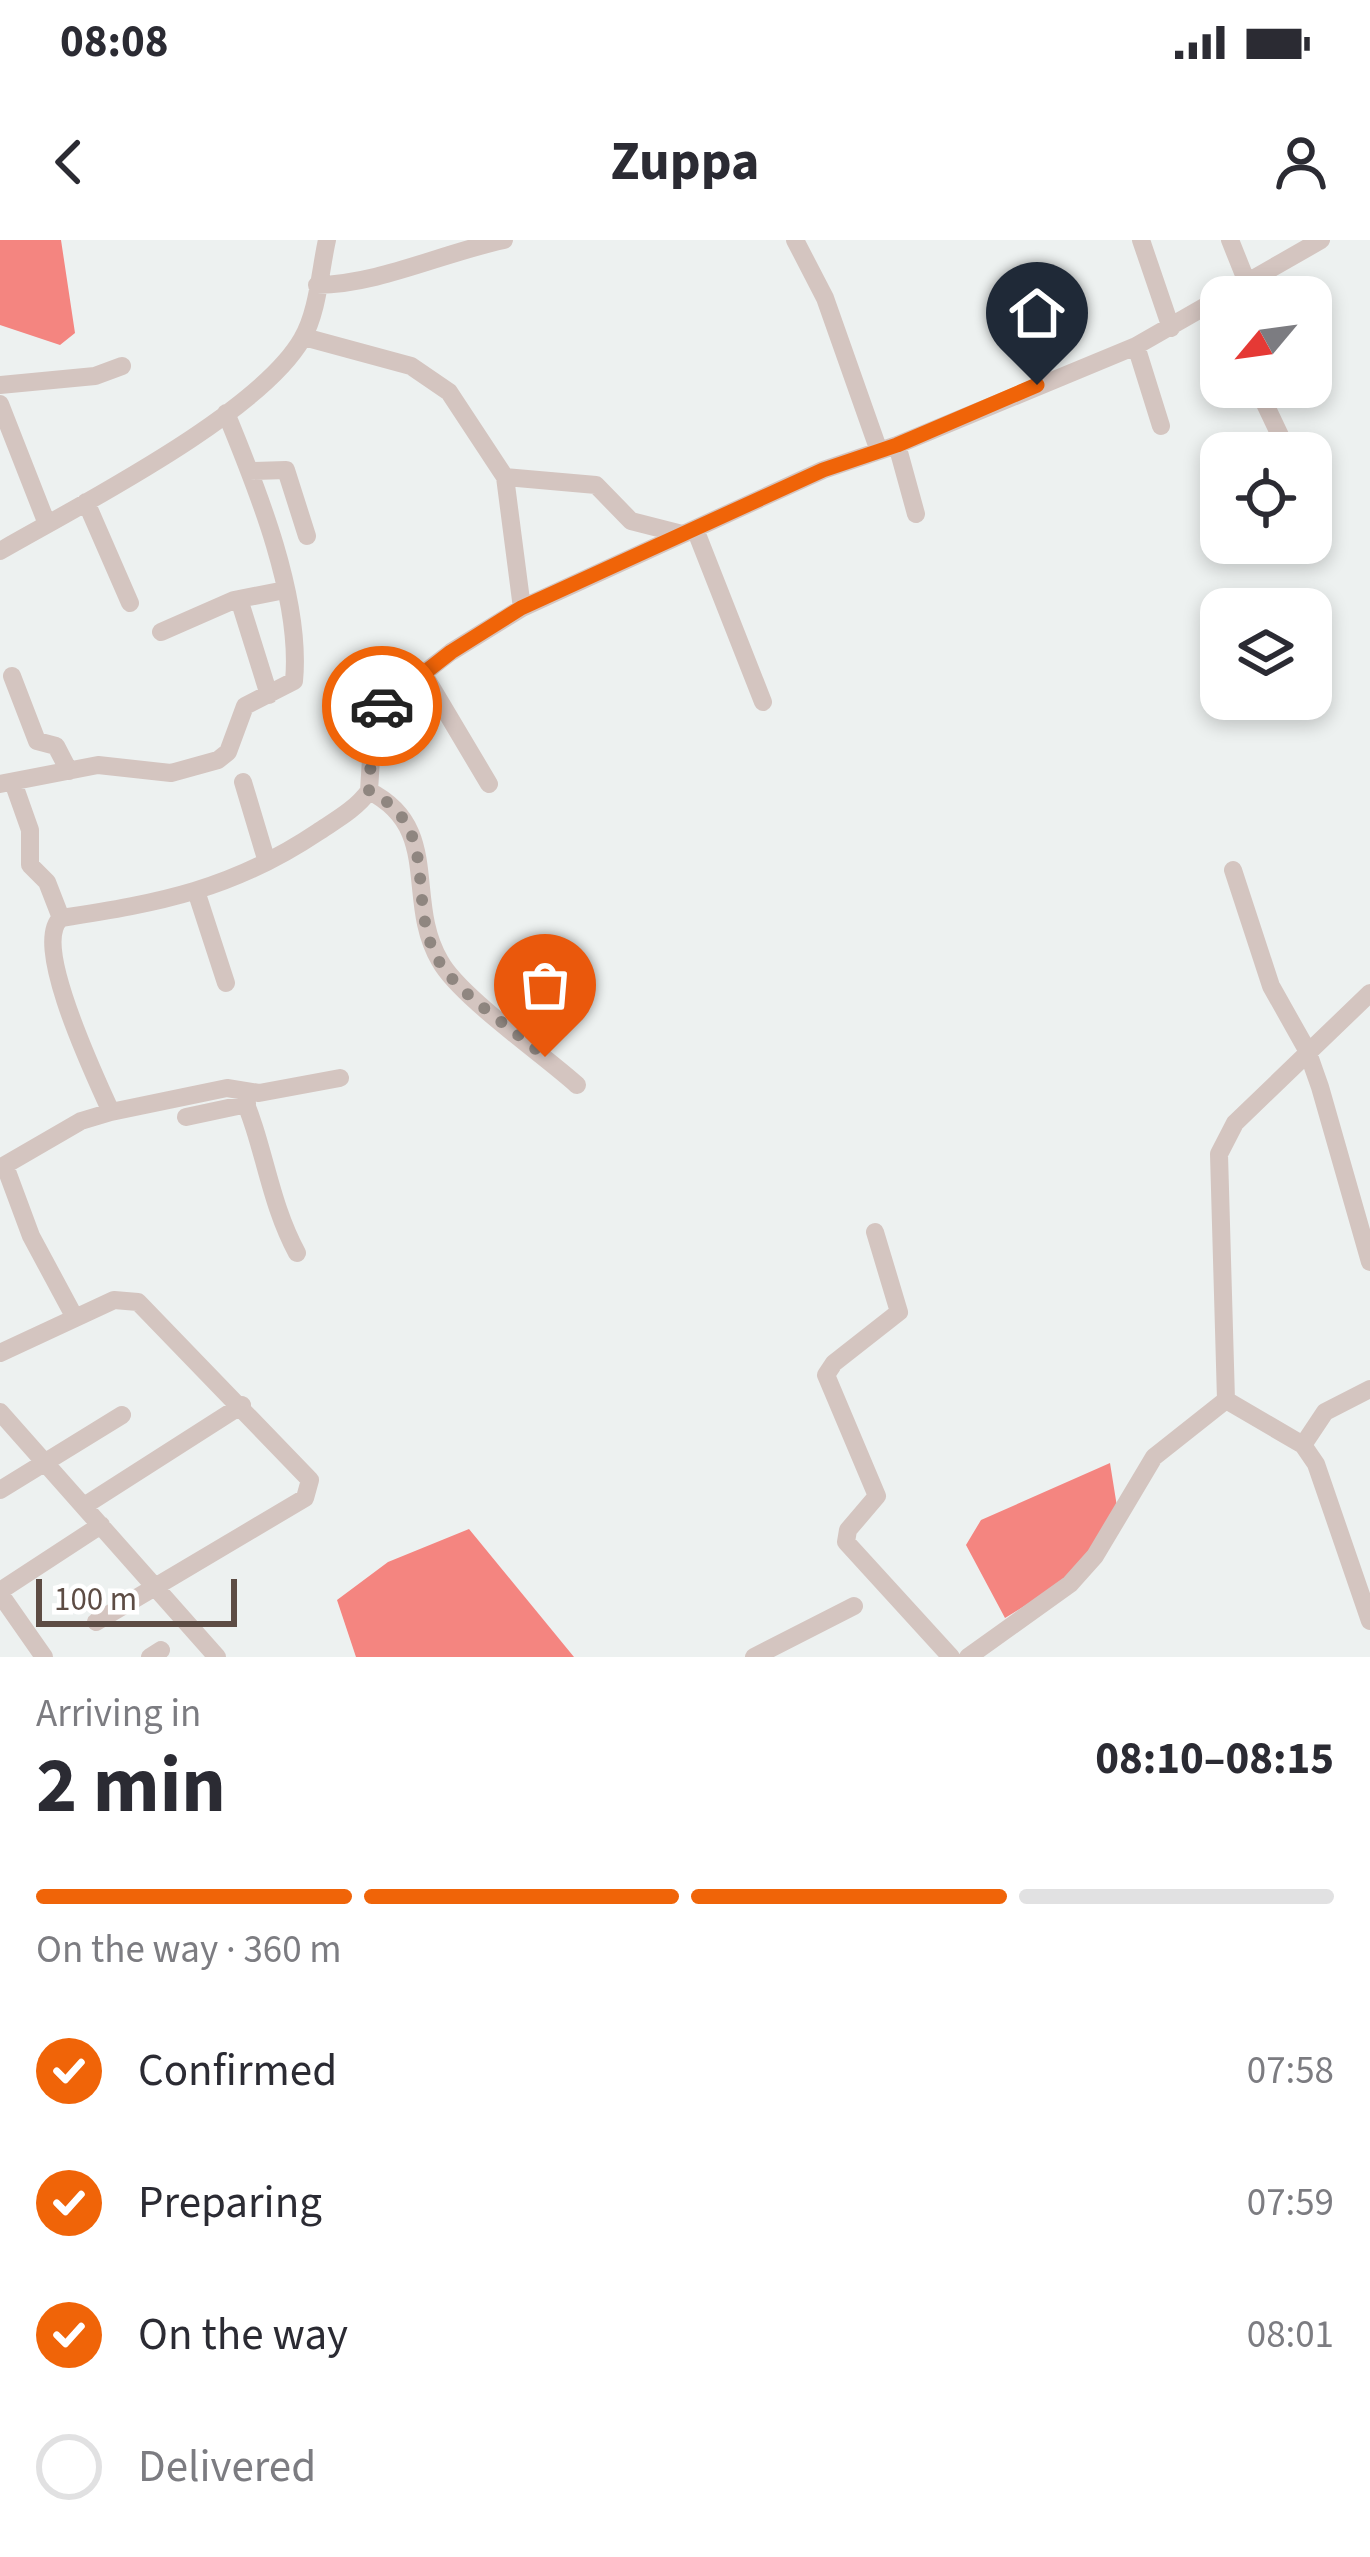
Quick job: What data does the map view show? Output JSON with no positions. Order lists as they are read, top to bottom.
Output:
{
  "scale_bar": "100 m",
  "north": "bottom left",
  "page": {
    "status": "08:08",
    "header": "Zuppa",
    "scale": "100 m",
    "heading": ["2 min", "Arriving in", "08:10–08:15"],
    "bar": "On the way · 360 m",
    "list": [
      ["Confirmed", "07:58"],
      ["Preparing", "07:59"],
      ["On the way", "08:01"],
      "Delivered"
    ]
  }
}
